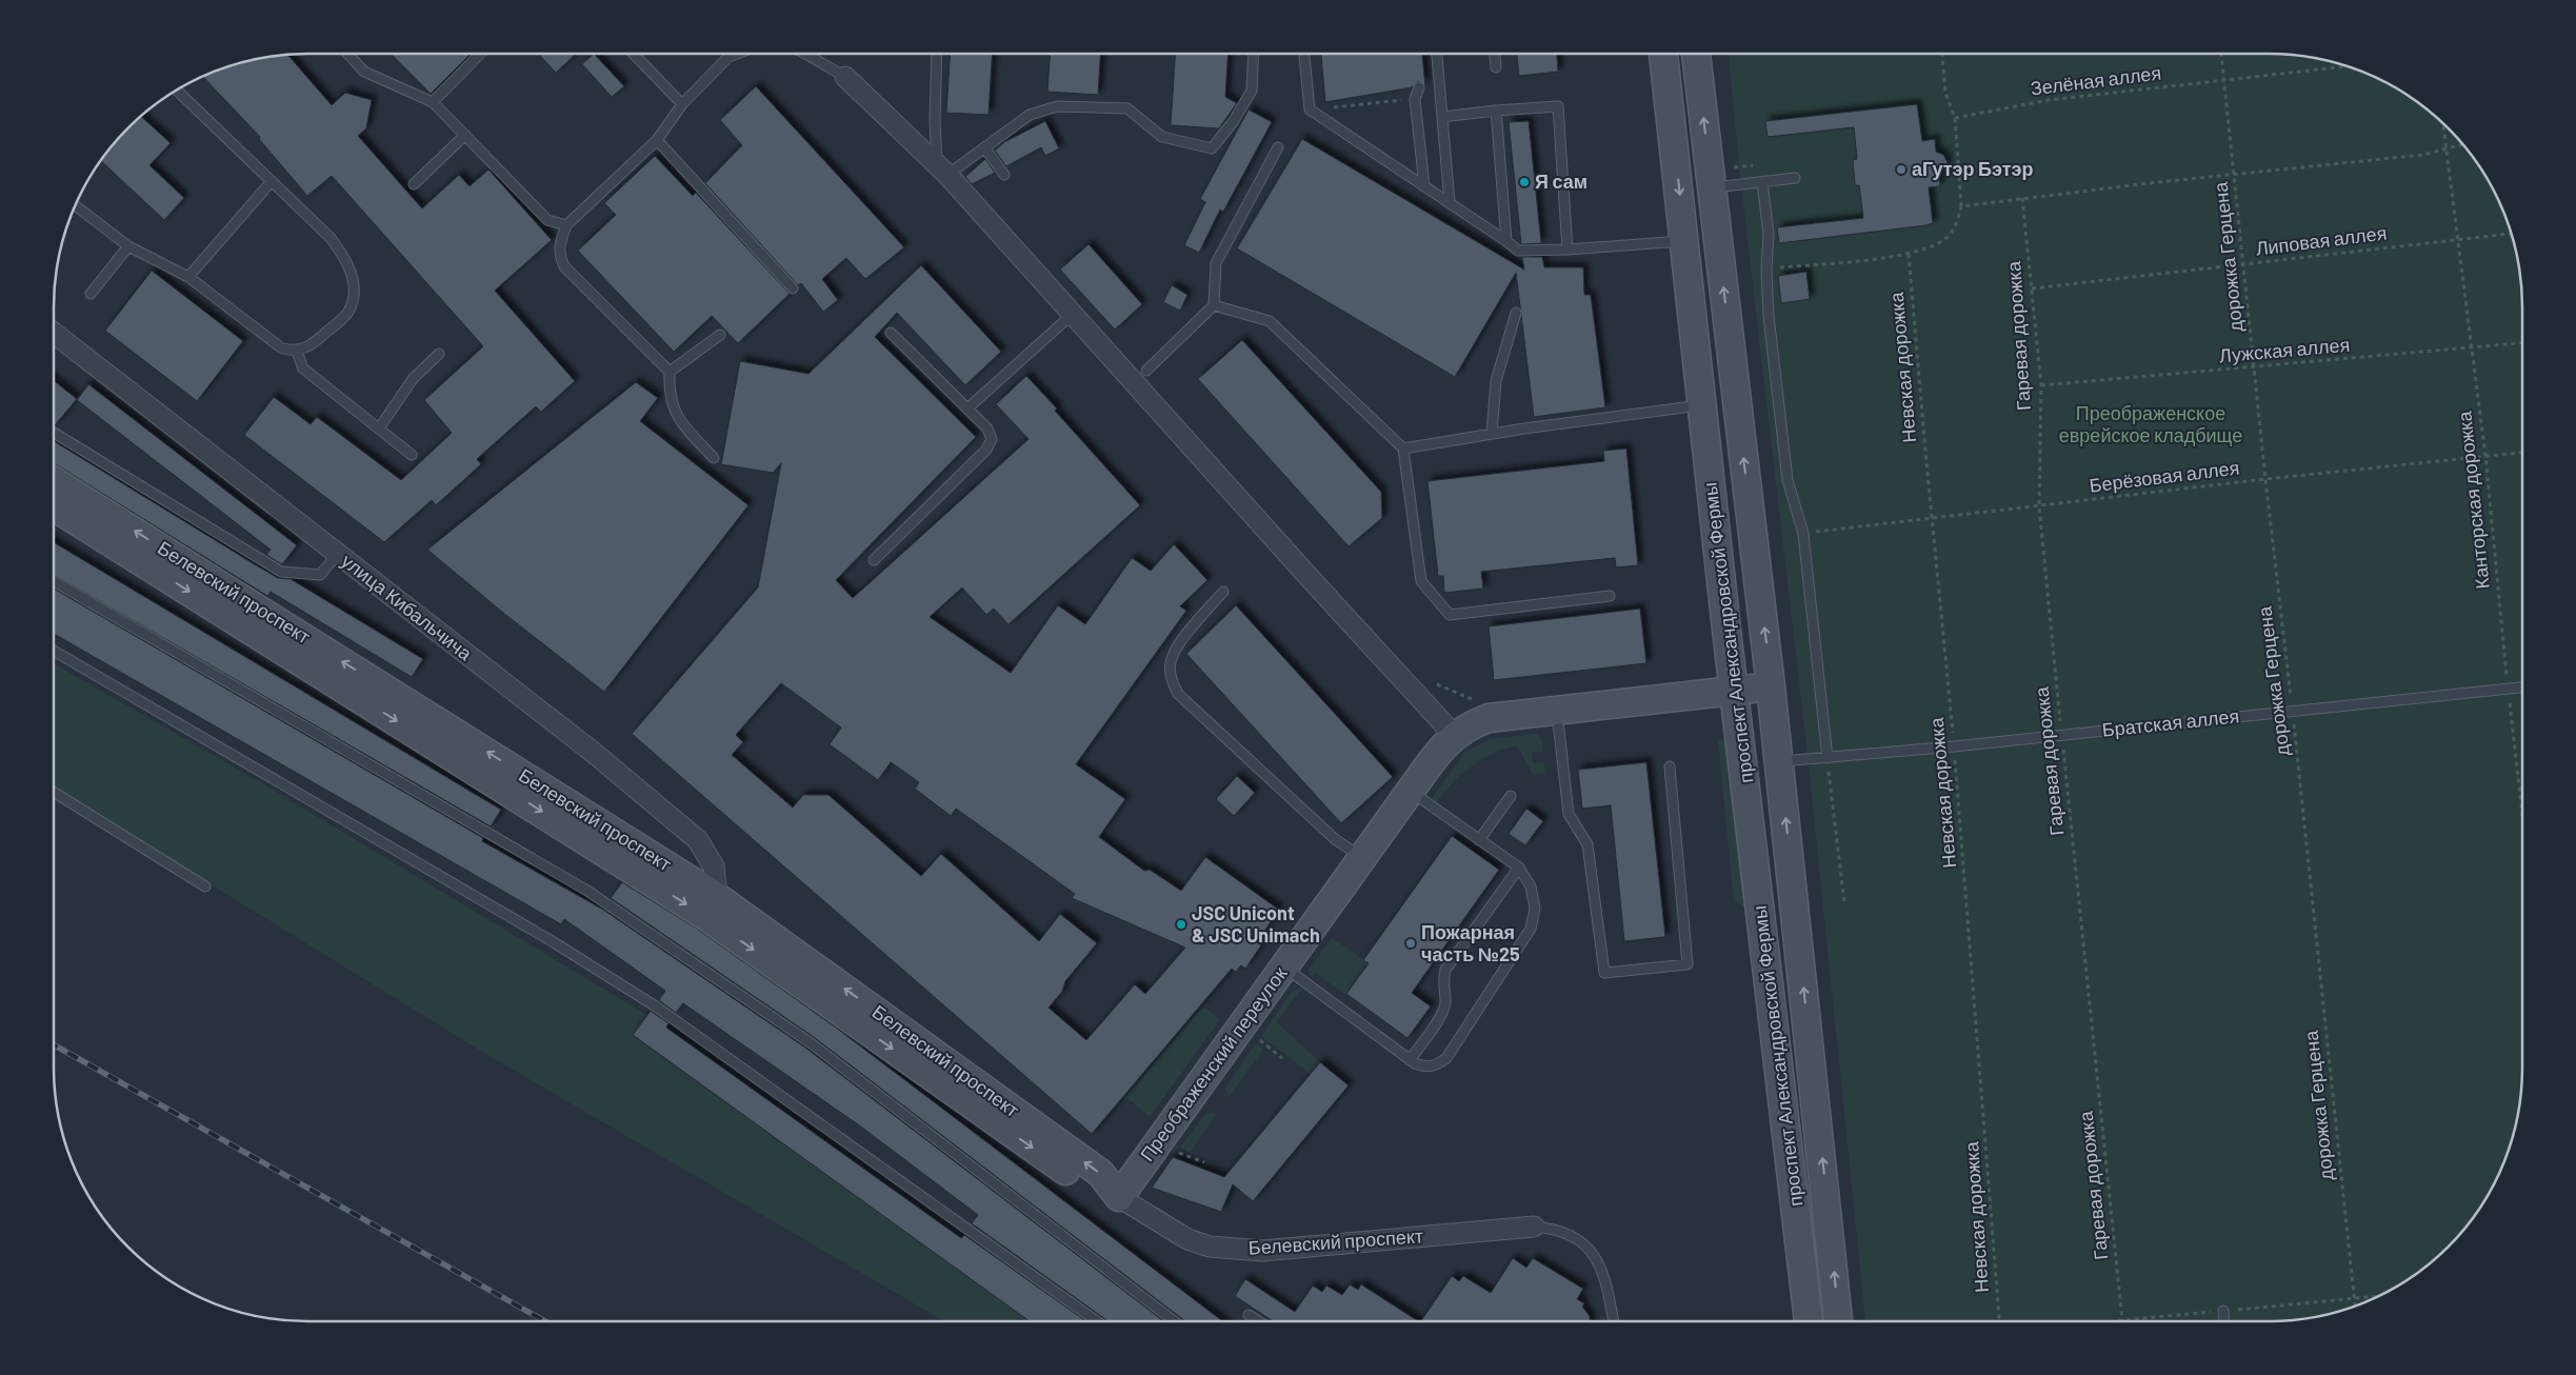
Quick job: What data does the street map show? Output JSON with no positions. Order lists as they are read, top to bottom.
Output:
{
  "streets": {
    "street": [
      "Белевский проспект",
      "улица Кибальчича",
      "проспект Александровской Фермы",
      "Преображенский переулок"
    ],
    "lane": ["Братская аллея"],
    "path": [
      "Зелёная аллея",
      "Липовая аллея",
      "дорожка Герцена",
      "Гаревая дорожка",
      "Лужская аллея",
      "Невская дорожка",
      "Берёзовая аллея",
      "Канторская дорожка"
    ]
  },
  "crossings": [
    ["Зелёная аллея", "дорожка Герцена"],
    ["Липовая аллея", "дорожка Герцена"],
    ["Липовая аллея", "Гаревая дорожка"],
    ["Липовая аллея", "Канторская дорожка"],
    ["дорожка Герцена", "Лужская аллея"],
    ["дорожка Герцена", "Берёзовая аллея"],
    ["дорожка Герцена", "Братская аллея"],
    ["Гаревая дорожка", "Лужская аллея"],
    ["Гаревая дорожка", "Берёзовая аллея"],
    ["Гаревая дорожка", "Братская аллея"],
    ["Лужская аллея", "Канторская дорожка"],
    ["Невская дорожка", "Берёзовая аллея"],
    ["Невская дорожка", "Братская аллея"],
    ["Берёзовая аллея", "Канторская дорожка"],
    ["Канторская дорожка", "Братская аллея"],
    ["Белевский проспект", "улица Кибальчича"],
    ["Белевский проспект", "Преображенский переулок"],
    ["проспект Александровской Фермы", "Братская аллея"],
    ["проспект Александровской Фермы", "Преображенский переулок"]
  ],
  "parks": ["Преображенское еврейское кладбище"],
  "places": [
    "аГутэр Бэтэр",
    "Я сам",
    "JSC Unicont & JSC Unimach",
    "Пожарная часть №25"
  ]
}
